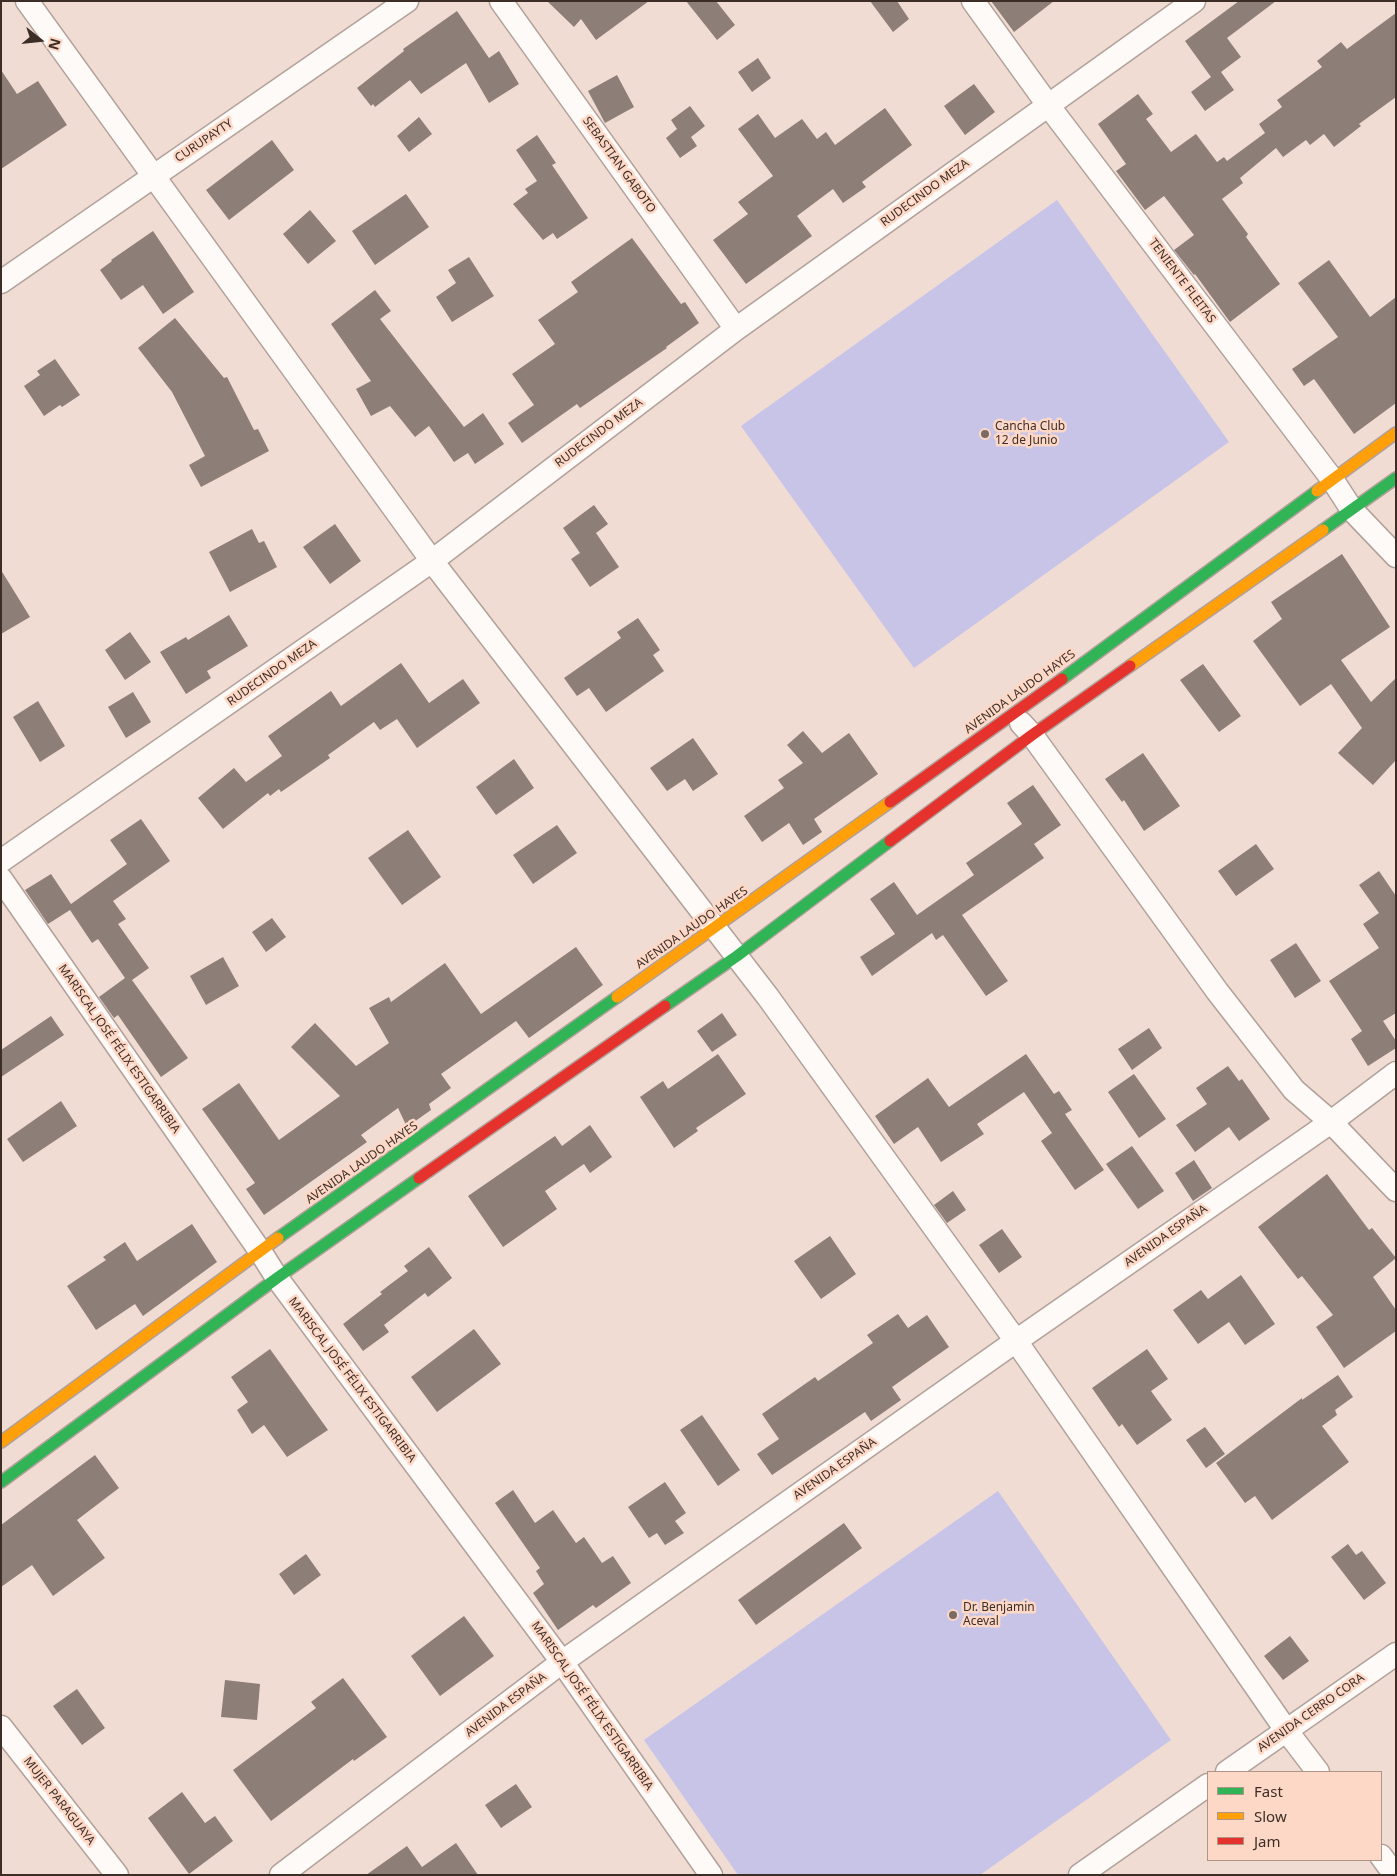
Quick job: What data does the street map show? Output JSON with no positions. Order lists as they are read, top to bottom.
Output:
{
  "streets": {
    "street": [
      "CURUPAYTY",
      "SEBASTIAN GABOTO",
      "RUDECINDO MEZA",
      "TENIENTE FLEITAS",
      "AVENIDA LAUDO HAYES",
      "MARISCAL JOSÉ FÉLIX ESTIGARRIBIA",
      "AVENIDA ESPAÑA",
      "AVENIDA CERRO CORA",
      "MUJER PARAGUAYA"
    ]
  },
  "crossings": [
    ["SEBASTIAN GABOTO", "RUDECINDO MEZA"],
    ["RUDECINDO MEZA", "TENIENTE FLEITAS"],
    ["TENIENTE FLEITAS", "AVENIDA LAUDO HAYES"],
    ["AVENIDA LAUDO HAYES", "MARISCAL JOSÉ FÉLIX ESTIGARRIBIA"],
    ["MARISCAL JOSÉ FÉLIX ESTIGARRIBIA", "AVENIDA ESPAÑA"]
  ],
  "places": ["Cancha Club 12 de Junio", "Dr. Benjamin Aceval"],
  "legend": ["Fast", "Slow", "Jam"],
  "north": "right"
}
